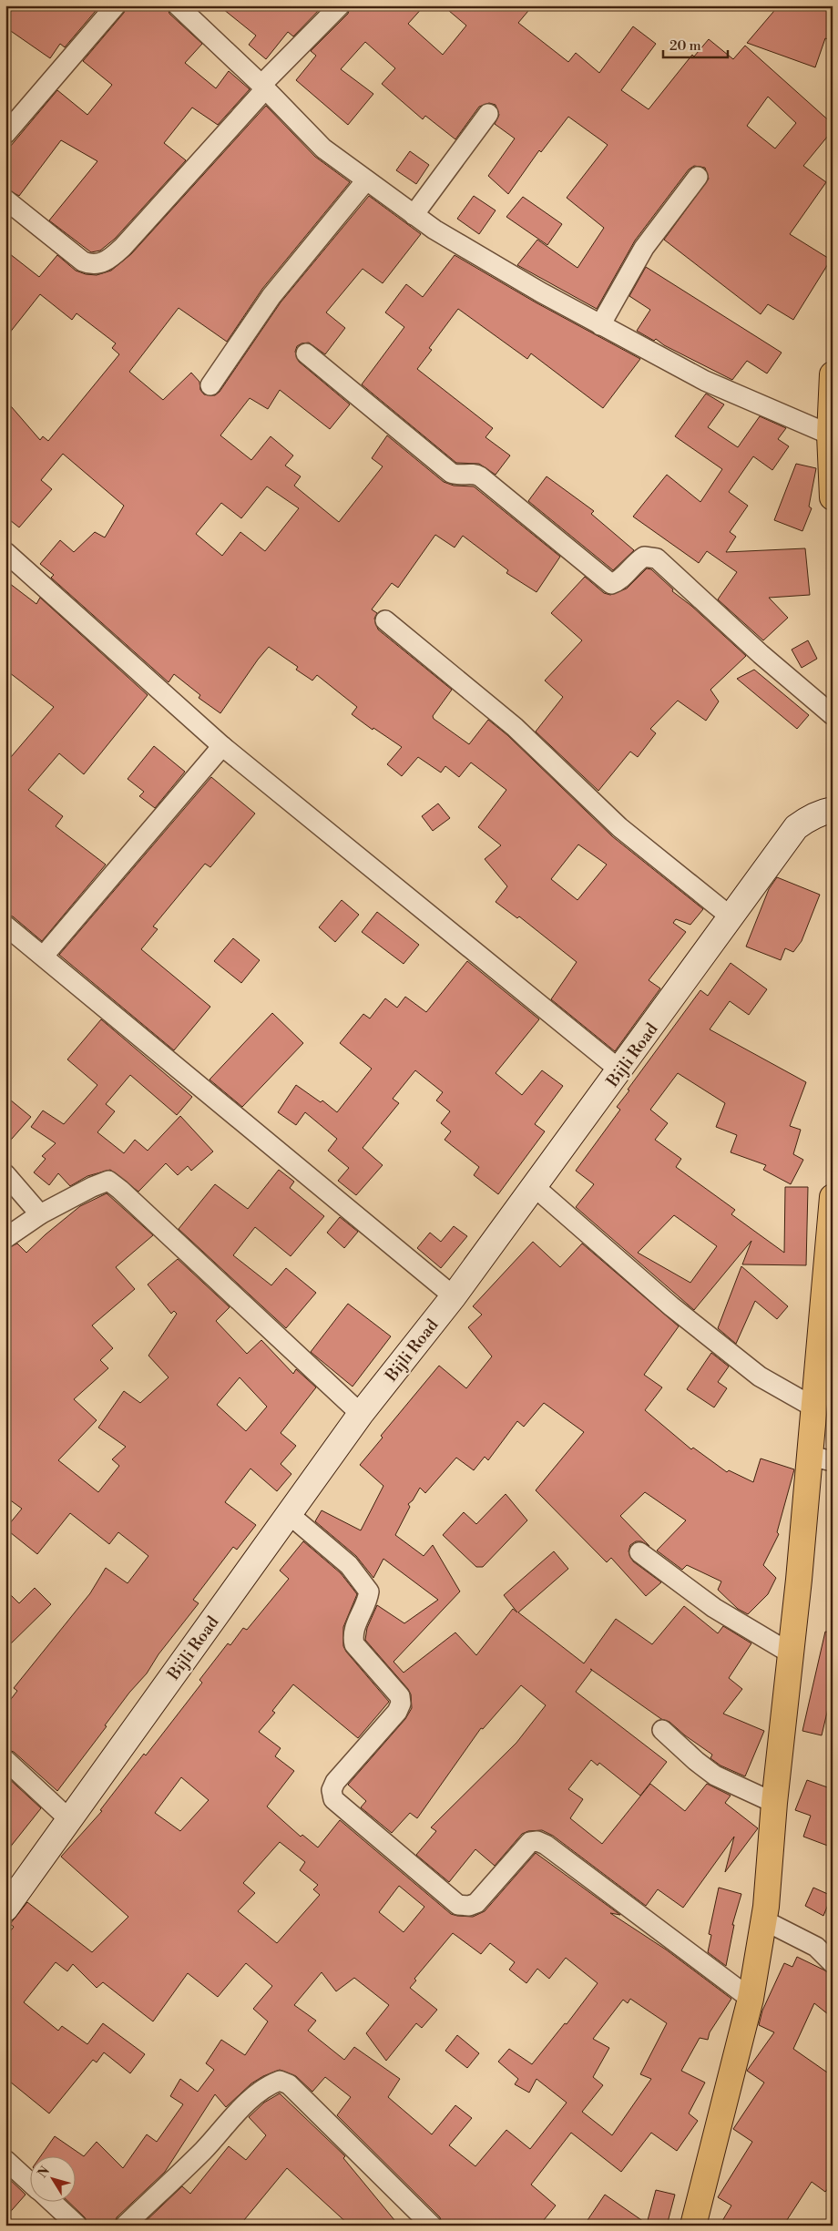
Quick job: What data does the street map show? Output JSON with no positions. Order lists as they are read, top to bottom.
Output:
{
  "streets": {
    "street": ["Bijli Road"]
  },
  "scale_bar": "20 m",
  "north": "top left"
}
